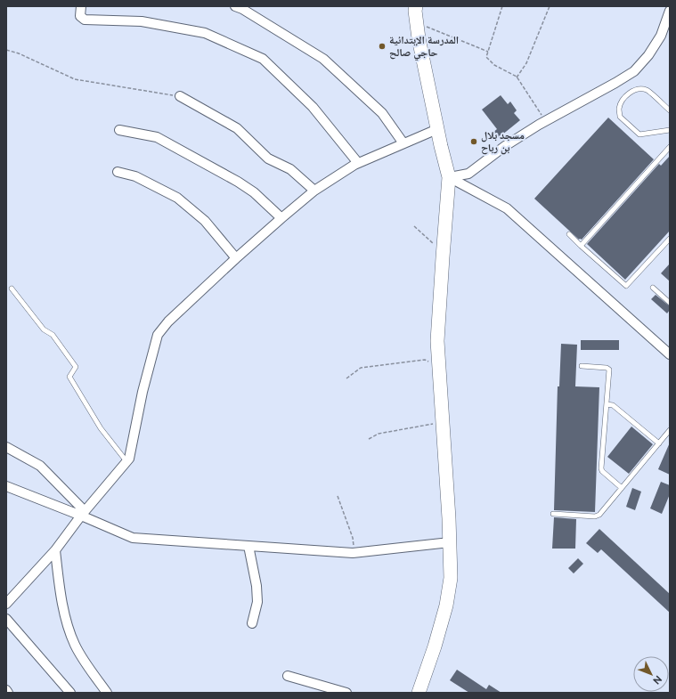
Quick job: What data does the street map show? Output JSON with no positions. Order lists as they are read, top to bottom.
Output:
{
  "places": ["المدرسة الإبتدائية حاجي صالح", "مسجد بلال بن رباح"],
  "north": "bottom right"
}
